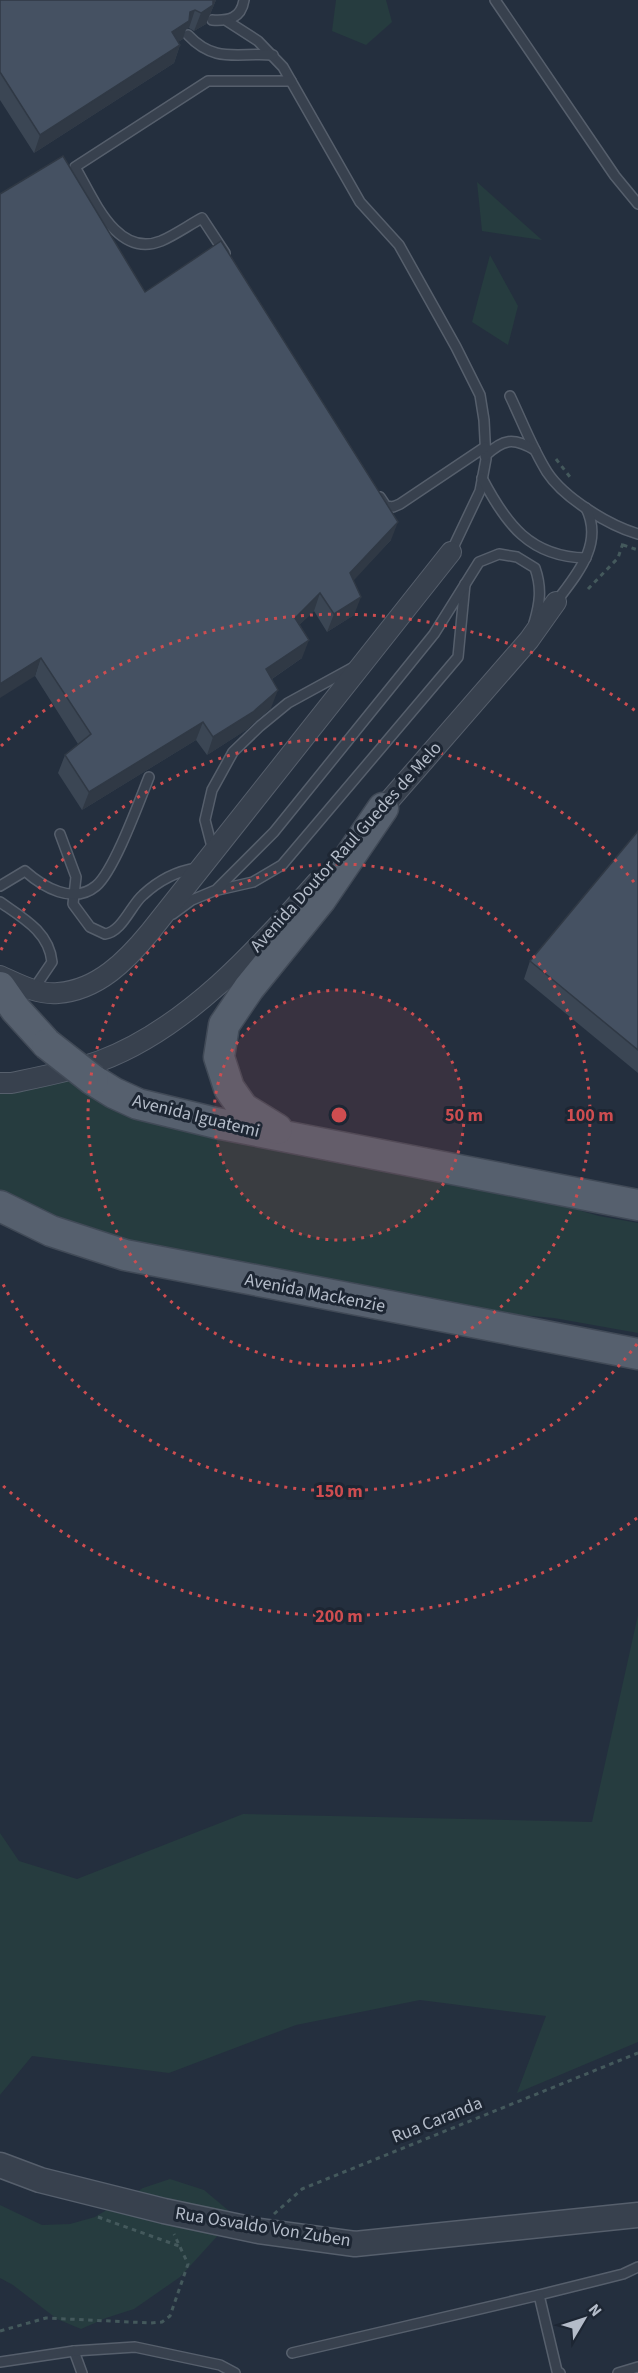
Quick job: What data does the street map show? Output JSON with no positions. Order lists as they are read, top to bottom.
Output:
{
  "streets": {
    "main road": ["Avenida Iguatemi", "Avenida Mackenzie"],
    "street": ["Avenida Doutor Raul Guedes de Melo", "Rua Osvaldo Von Zuben"],
    "path": ["Rua Caranda"]
  },
  "crossings": [
    ["Rua Caranda", "Rua Osvaldo Von Zuben"]
  ],
  "north": "top right",
  "rings": [
    "50 m",
    "100 m",
    "150 m",
    "200 m"
  ]
}
